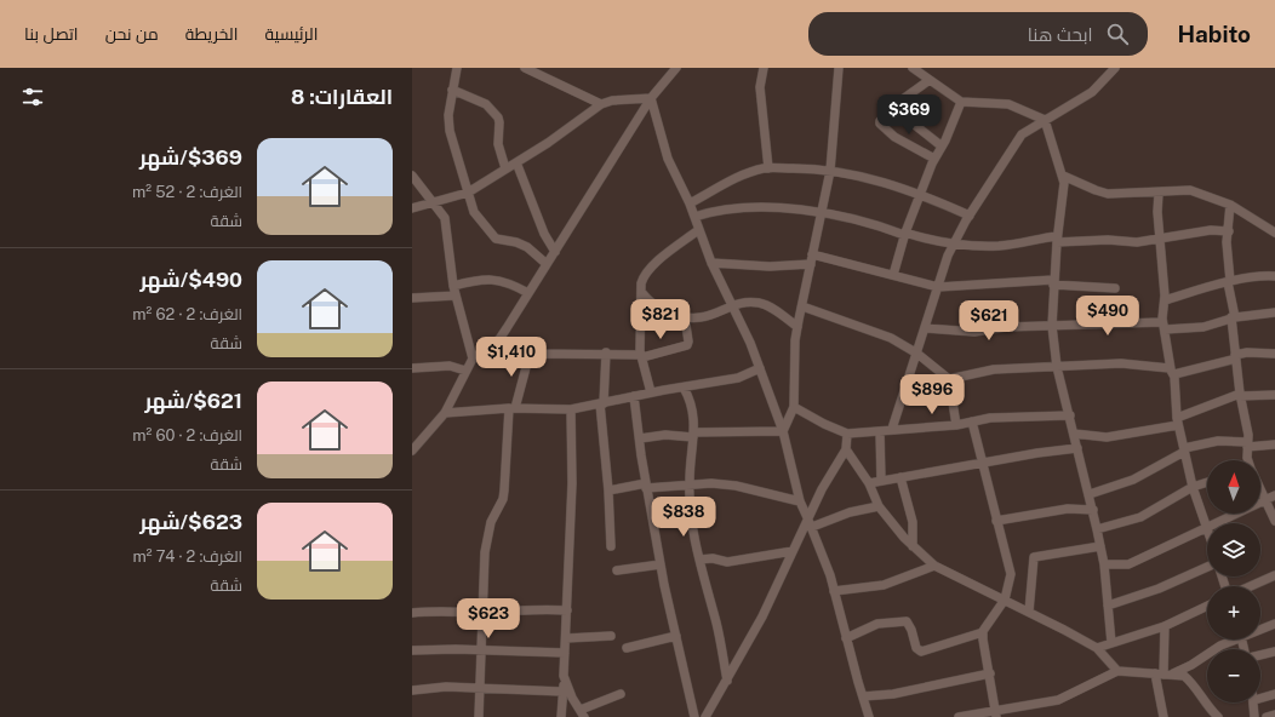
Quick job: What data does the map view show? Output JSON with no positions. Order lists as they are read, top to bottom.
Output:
{
  "north": "top",
  "page": {
    "header": "Habito",
    "search": "ابحث هنا",
    "nav": [
      "الرئيسية",
      "الخريطة",
      "من نحن",
      "اتصل بنا"
    ],
    "heading": "العقارات: 8",
    "price": [
      "$369",
      "$490",
      "$821",
      "$621",
      "$1,410",
      "$896",
      "$838",
      "$623"
    ],
    "list": [
      {
        "name": "$369/شهر",
        "note": "الغرف: 2 · 52 m² · شقة"
      },
      {
        "name": "$490/شهر",
        "note": "الغرف: 2 · 62 m² · شقة"
      },
      {
        "name": "$621/شهر",
        "note": "الغرف: 2 · 60 m² · شقة"
      },
      {
        "name": "$623/شهر",
        "note": "الغرف: 2 · 74 m² · شقة"
      }
    ],
    "map_buttons": ["+", "−"]
  }
}
